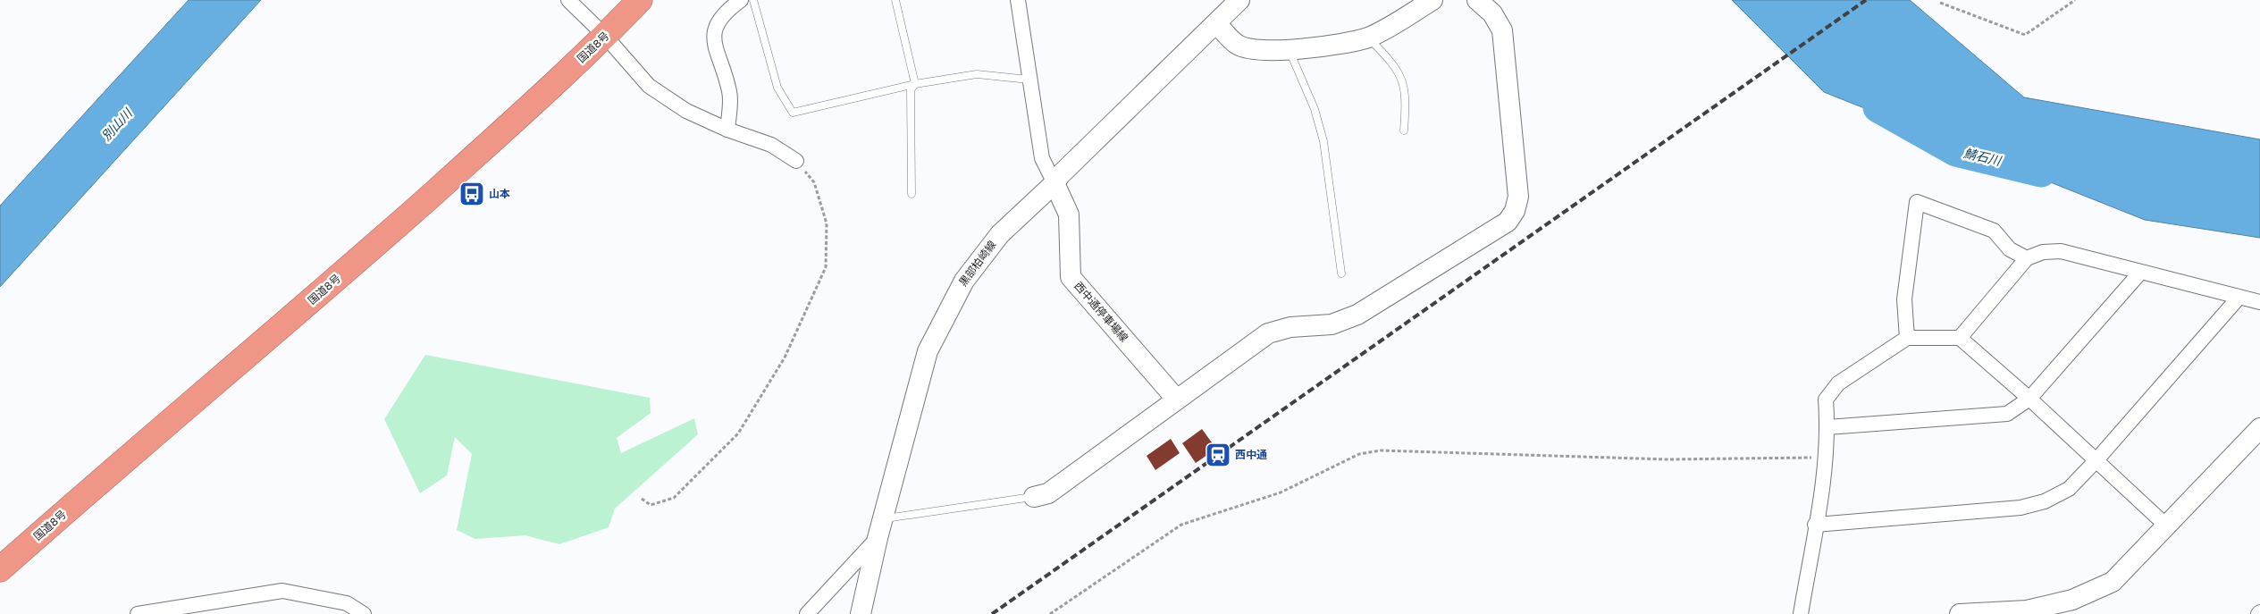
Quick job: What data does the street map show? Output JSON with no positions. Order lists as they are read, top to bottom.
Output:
{
  "streets": {
    "highway": ["国道8号"],
    "street": ["黒部柏崎線", "西中通停車場線"]
  },
  "crossings": [
    ["黒部柏崎線", "西中通停車場線"]
  ],
  "water": ["別山川", "鯖石川"],
  "places": {
    "bus stop": ["山本"],
    "station": ["西中通"]
  }
}
